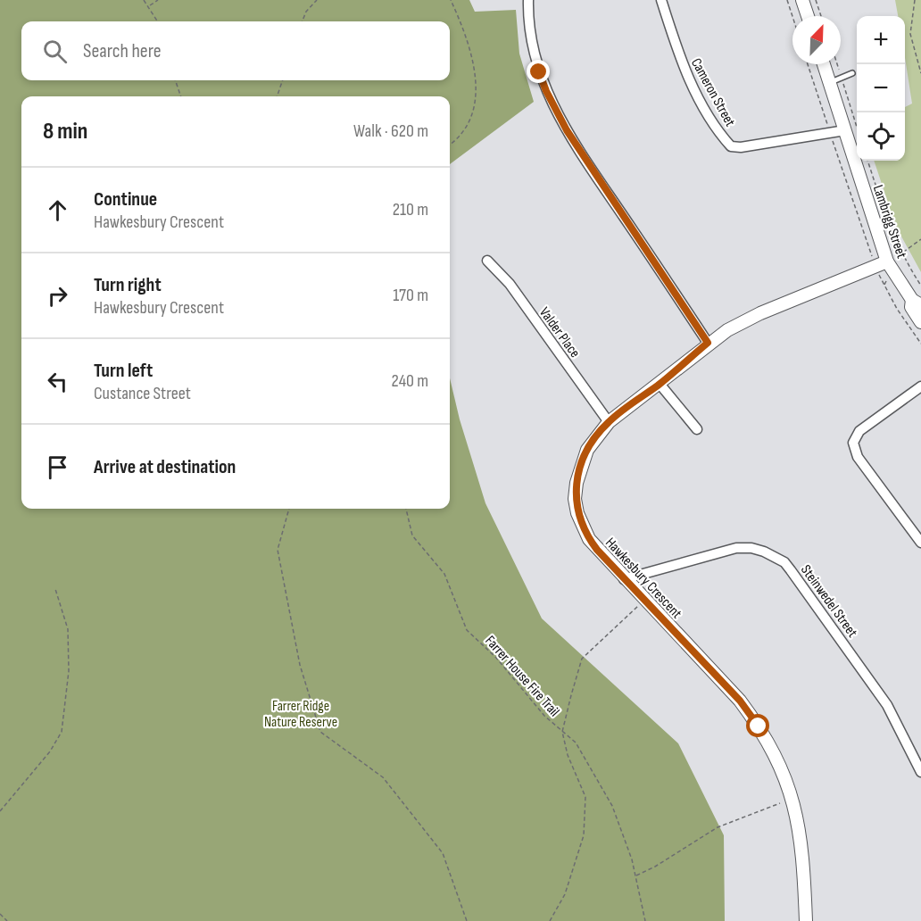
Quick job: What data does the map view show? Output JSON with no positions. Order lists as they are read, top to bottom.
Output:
{
  "streets": {
    "street": [
      "Cameron Street",
      "Lambrigg Street",
      "Valder Place",
      "Hawkesbury Crescent",
      "Steinwedel Street"
    ],
    "path": ["Farrer House Fire Trail"]
  },
  "crossings": [
    ["Cameron Street", "Lambrigg Street"],
    ["Lambrigg Street", "Hawkesbury Crescent"],
    ["Valder Place", "Hawkesbury Crescent"],
    ["Hawkesbury Crescent", "Steinwedel Street"]
  ],
  "parks": ["Farrer Ridge Nature Reserve"],
  "north": "top right",
  "page": {
    "map_buttons": ["+", "−"],
    "search": "Search here",
    "heading": ["8 min", "Walk · 620 m"],
    "list": [
      ["Continue", "Hawkesbury Crescent", "210 m"],
      ["Turn right", "Hawkesbury Crescent", "170 m"],
      ["Turn left", "Custance Street", "240 m"],
      "Arrive at destination"
    ]
  }
}
